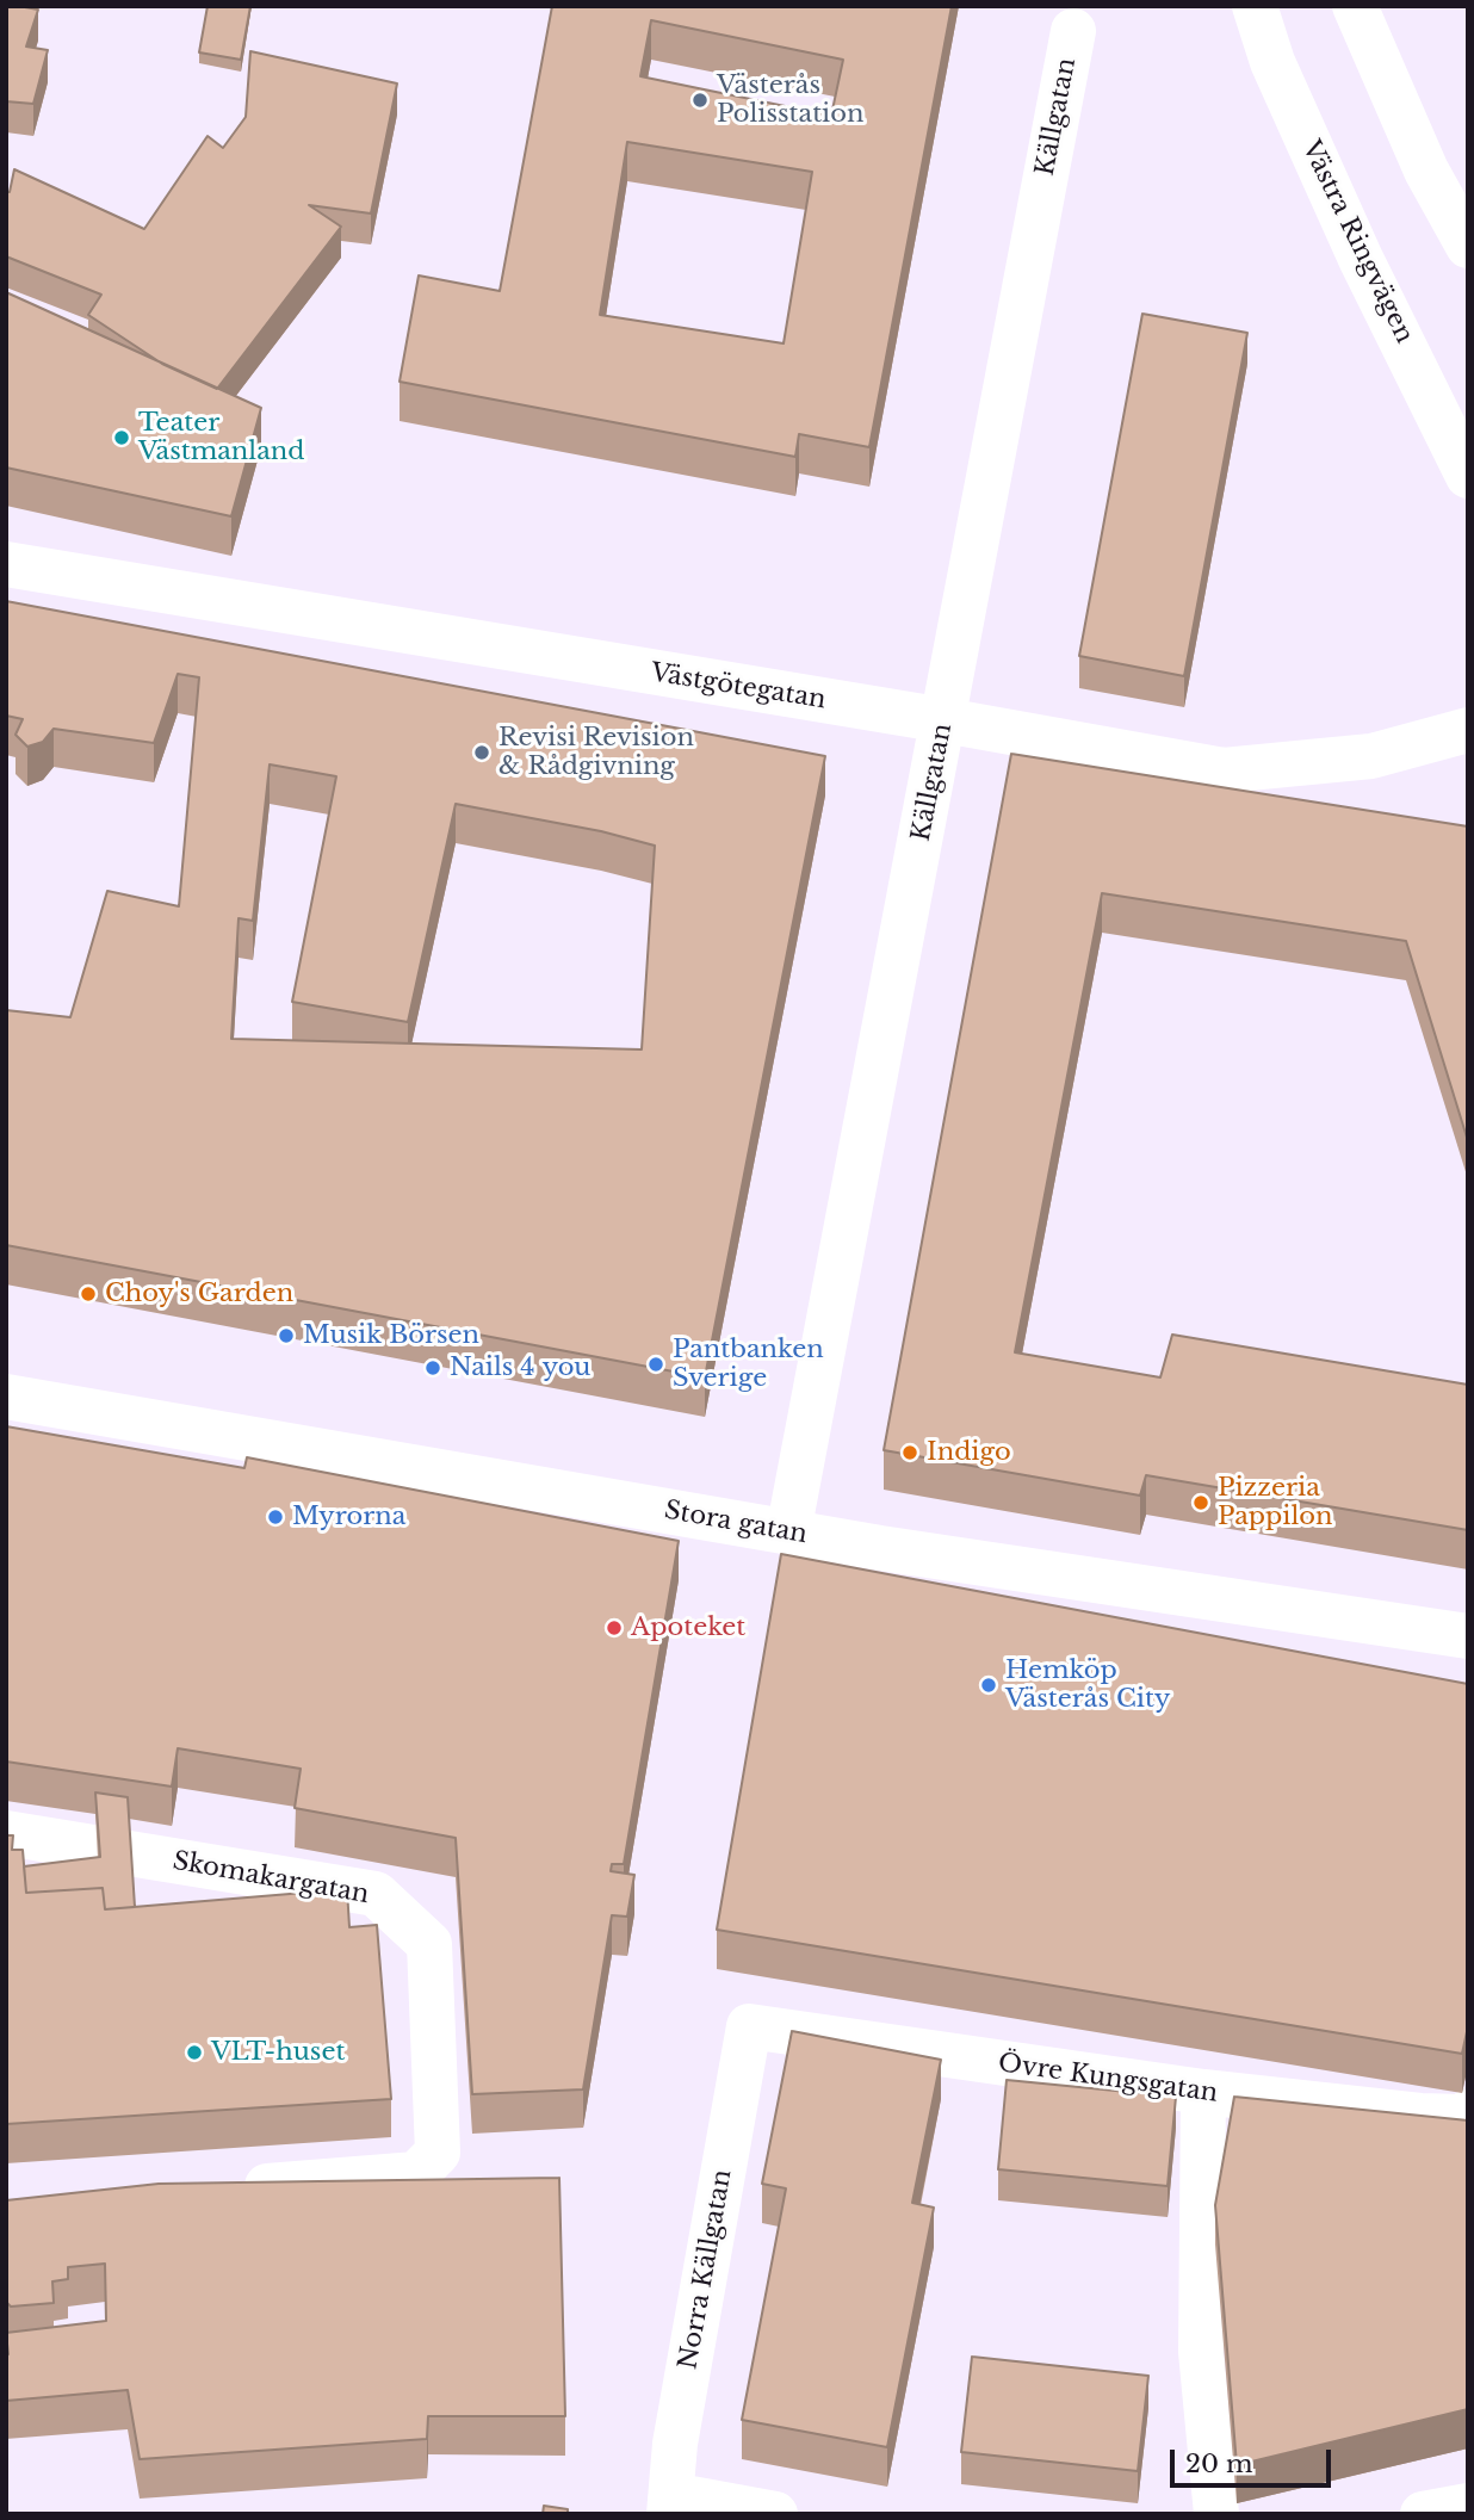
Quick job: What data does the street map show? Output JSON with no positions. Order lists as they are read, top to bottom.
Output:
{
  "streets": {
    "street": [
      "Källgatan",
      "Västra Ringvägen",
      "Västgötegatan",
      "Stora gatan",
      "Skomakargatan",
      "Övre Kungsgatan",
      "Norra Källgatan"
    ]
  },
  "crossings": [
    ["Källgatan", "Västgötegatan"],
    ["Källgatan", "Stora gatan"],
    ["Övre Kungsgatan", "Norra Källgatan"]
  ],
  "places": [
    "Västerås Polisstation",
    "Teater Västmanland",
    "Revisi Revision & Rådgivning",
    "Choy's Garden",
    "Musik Börsen",
    "Pantbanken Sverige",
    "Nails 4 you",
    "Indigo",
    "Pizzeria Pappilon",
    "Myrorna",
    "Apoteket",
    "Hemköp Västerås City",
    "VLT-huset"
  ],
  "scale_bar": "20 m"
}
